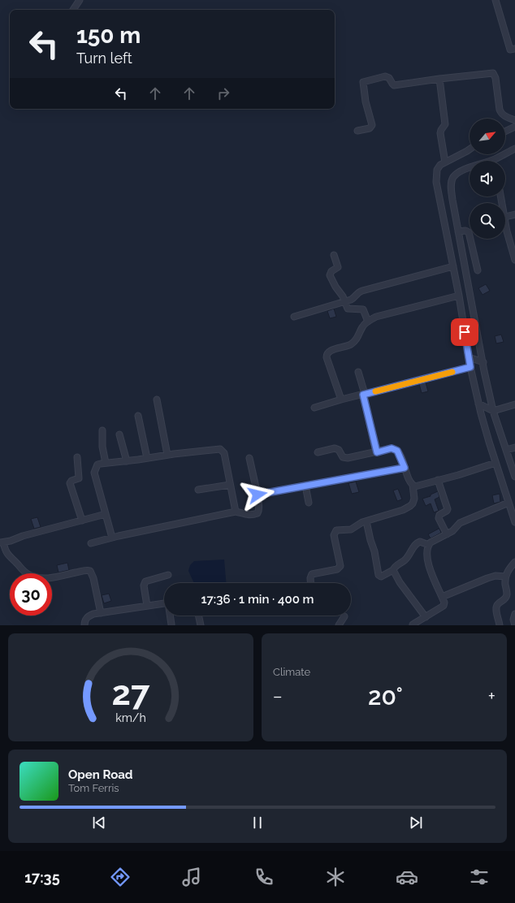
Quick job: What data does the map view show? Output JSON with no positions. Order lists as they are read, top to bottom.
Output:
{
  "north": "top right",
  "page": {
    "turn": ["150 m", "Turn left"],
    "limit": "30",
    "trip": "17:36 · 1 min · 400 m",
    "tile": "Climate",
    "heat": ["−", "20°", "+"],
    "song": ["Open Road", "Tom Ferris"],
    "tabs": "17:35",
    "gauge": ["27", "km/h"]
  }
}
